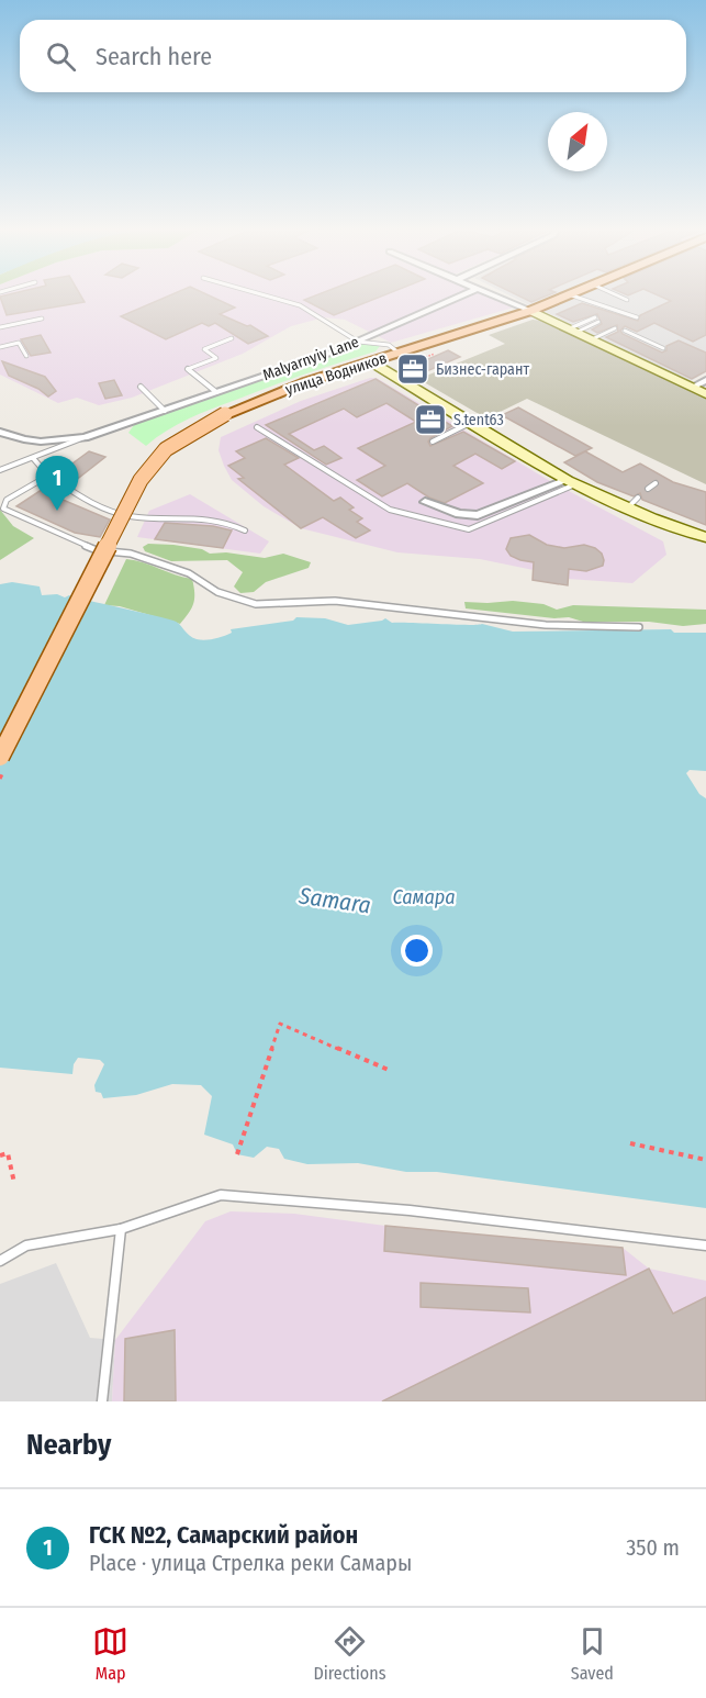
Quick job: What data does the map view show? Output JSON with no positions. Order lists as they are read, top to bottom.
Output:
{
  "streets": {
    "main road": ["улица Водников"],
    "street": ["Malyarnyiy Lane"]
  },
  "water": ["Самара", "Samara"],
  "places": {
    "office": ["Бизнес-гарант", "S.tent63"]
  },
  "north": "top right",
  "page": {
    "search": "Search here",
    "pins": "1",
    "heading": "Nearby",
    "list": [
      {
        "mark": "1",
        "name": "ГСК №2, Самарский район",
        "note": "Place · улица Стрелка реки Самары",
        "value": "350 m"
      }
    ],
    "nav": ["Map", "Directions", "Saved"]
  }
}
